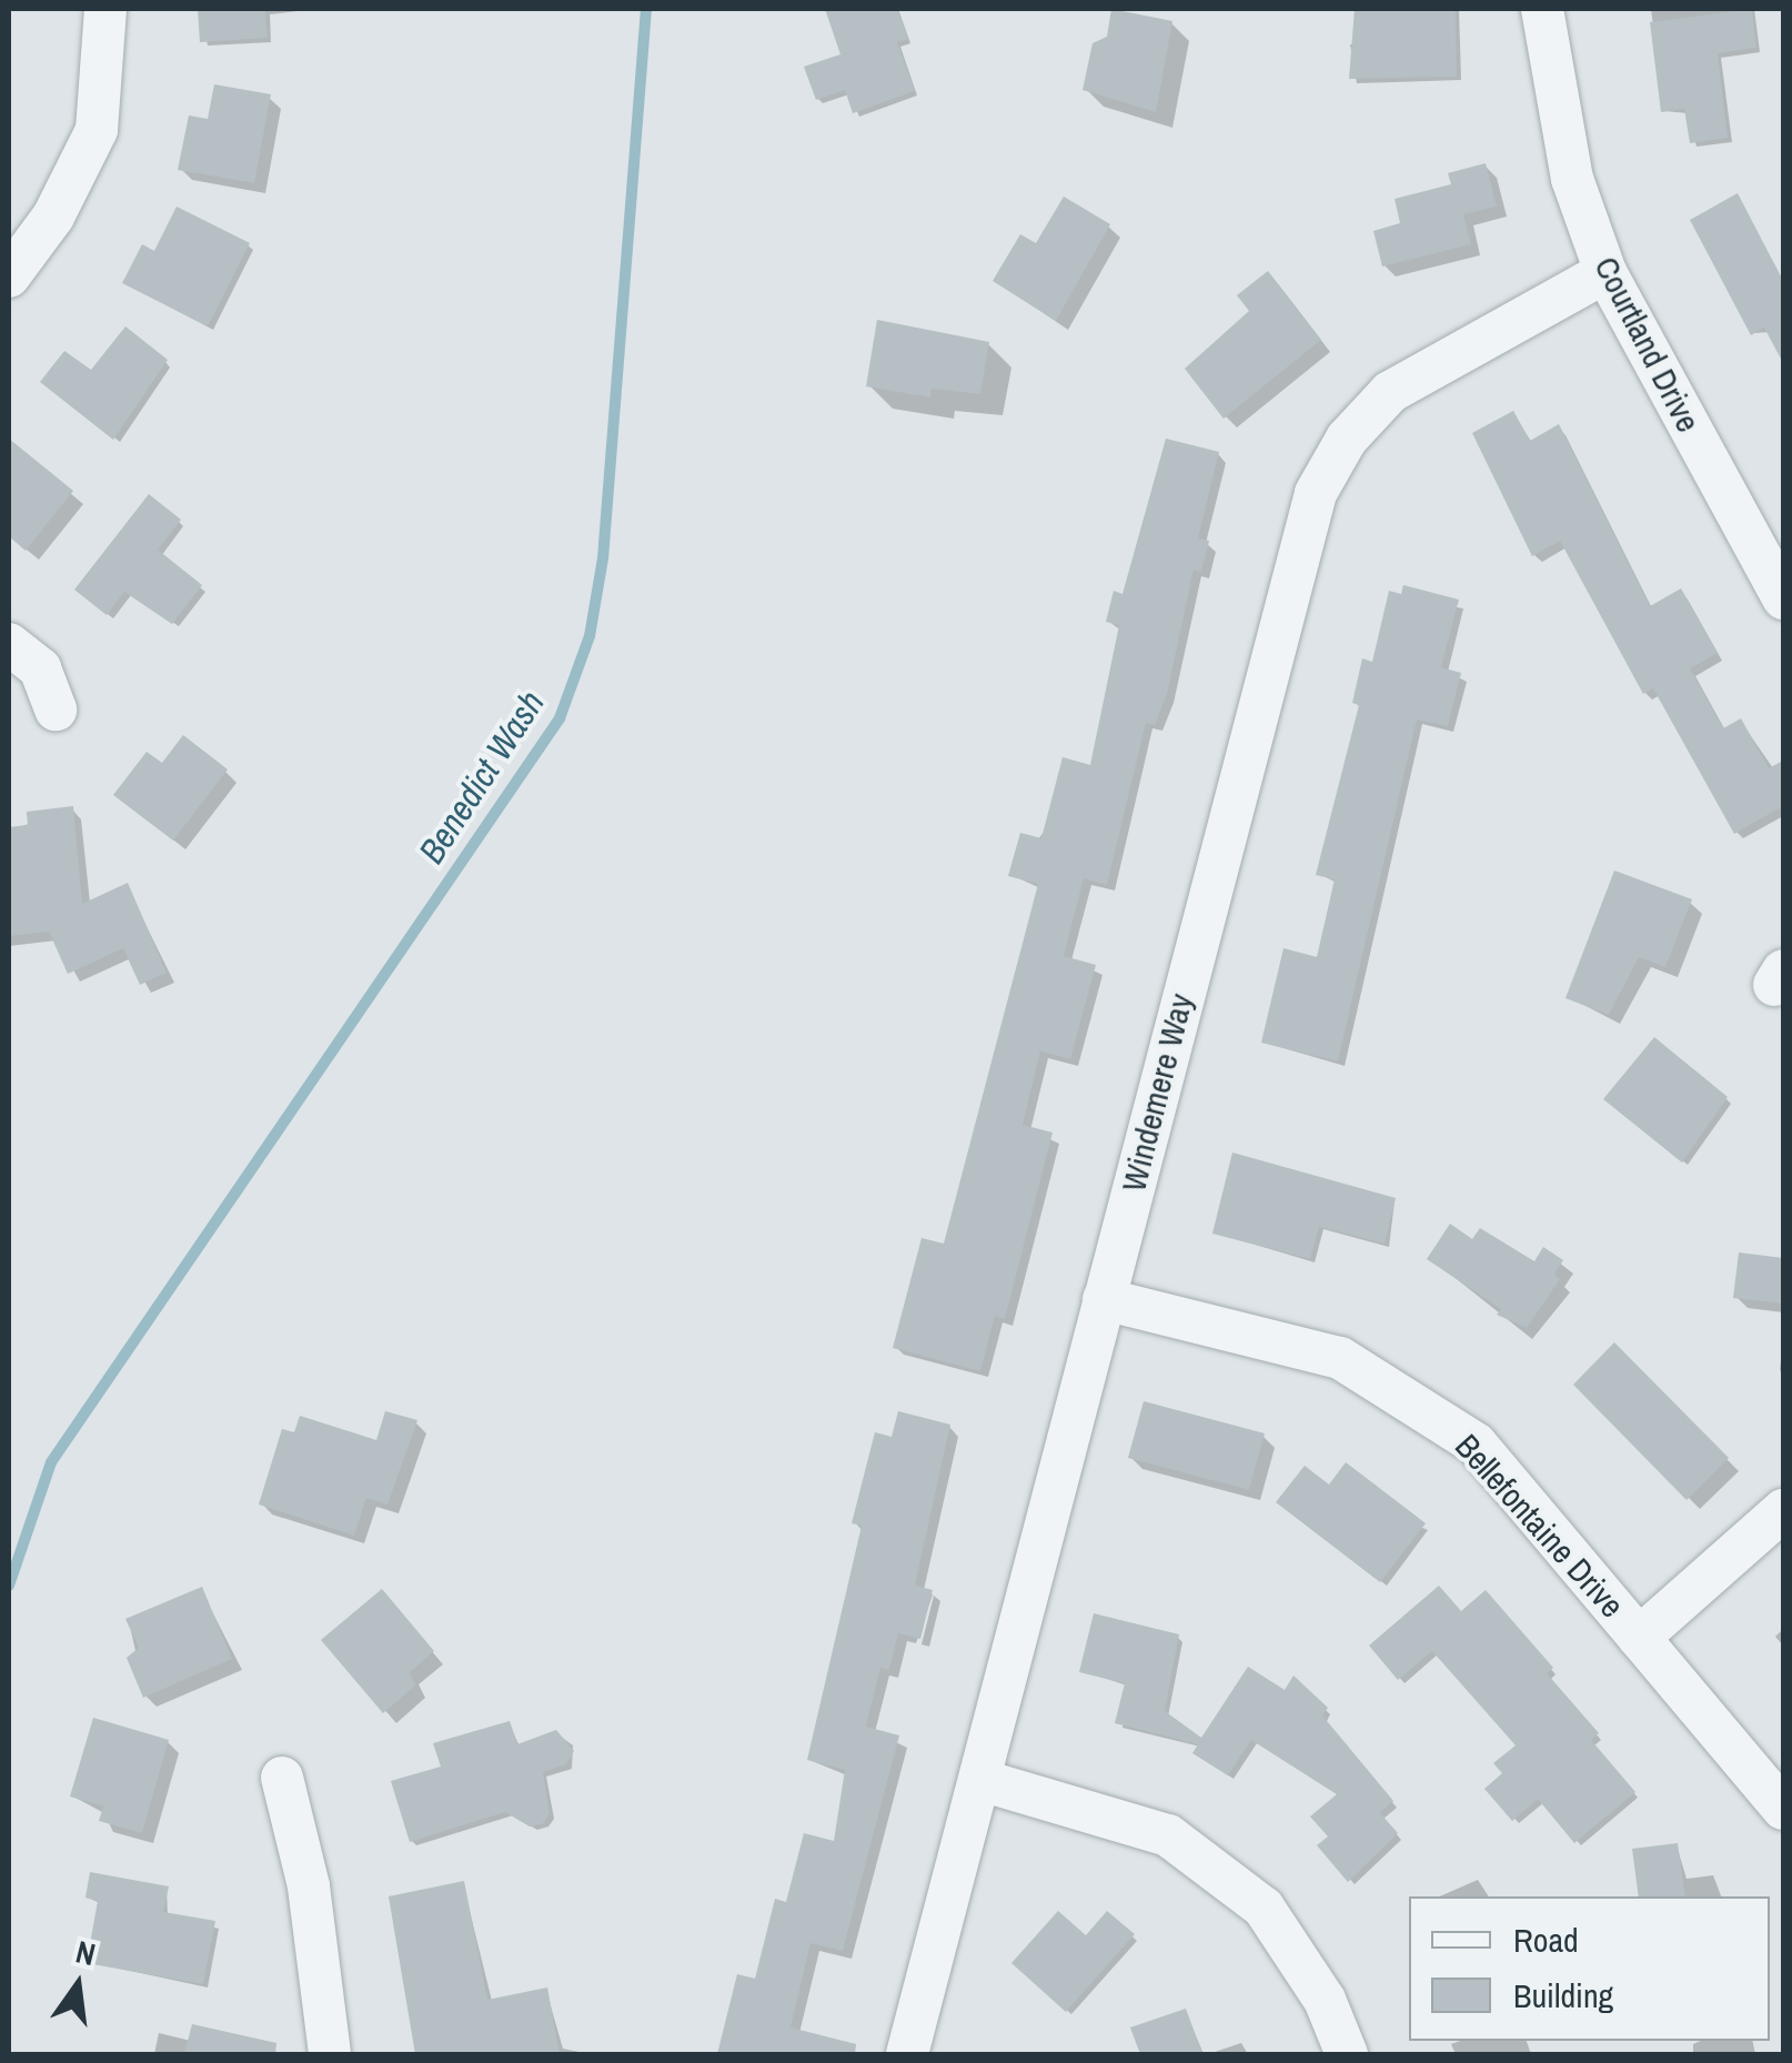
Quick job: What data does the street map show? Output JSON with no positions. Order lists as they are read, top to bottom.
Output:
{
  "streets": {
    "street": ["Courtland Drive", "Windemere Way", "Bellefontaine Drive"]
  },
  "crossings": [
    ["Courtland Drive", "Windemere Way"],
    ["Windemere Way", "Bellefontaine Drive"]
  ],
  "water": ["Benedict Wash"],
  "legend": ["Road", "Building"],
  "north": "top"
}
